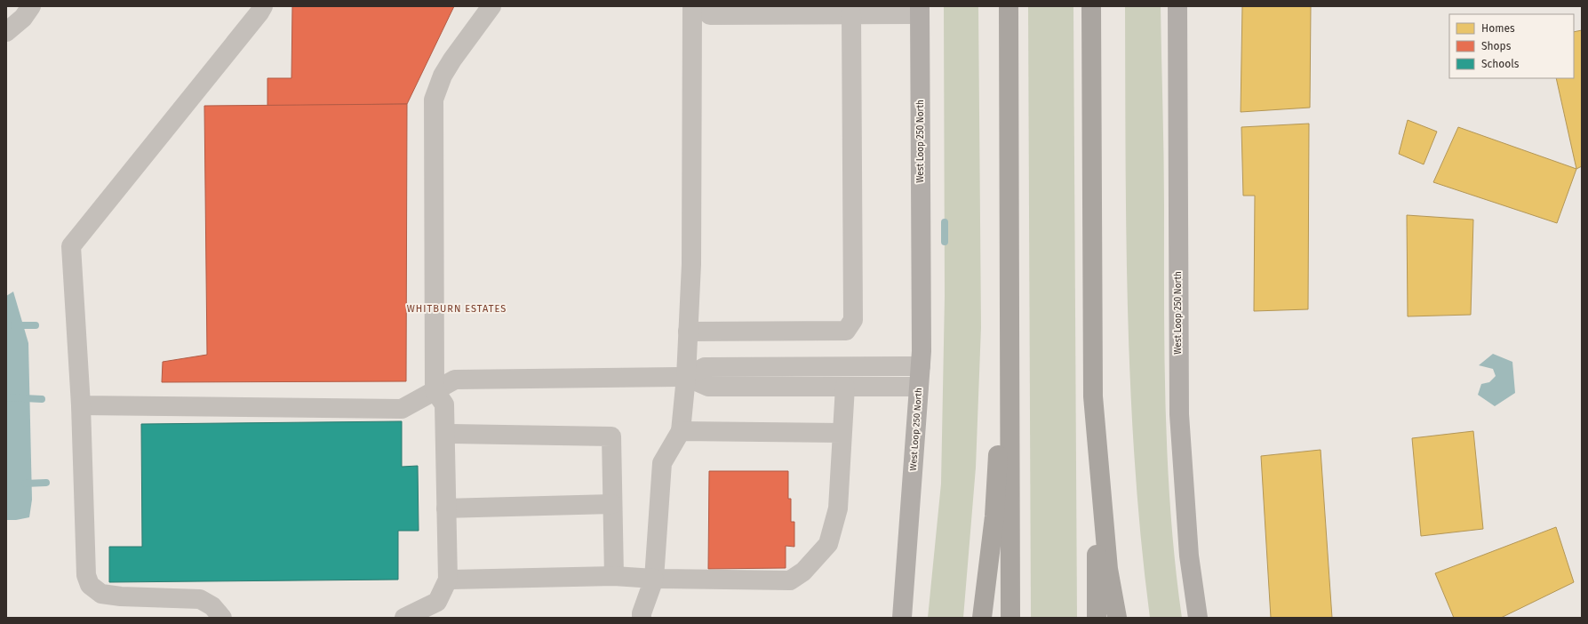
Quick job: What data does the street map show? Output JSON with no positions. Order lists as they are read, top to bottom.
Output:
{
  "streets": {
    "main road": ["West Loop 250 North"]
  },
  "districts": ["WHITBURN ESTATES"],
  "legend": ["Homes", "Shops", "Schools"]
}
